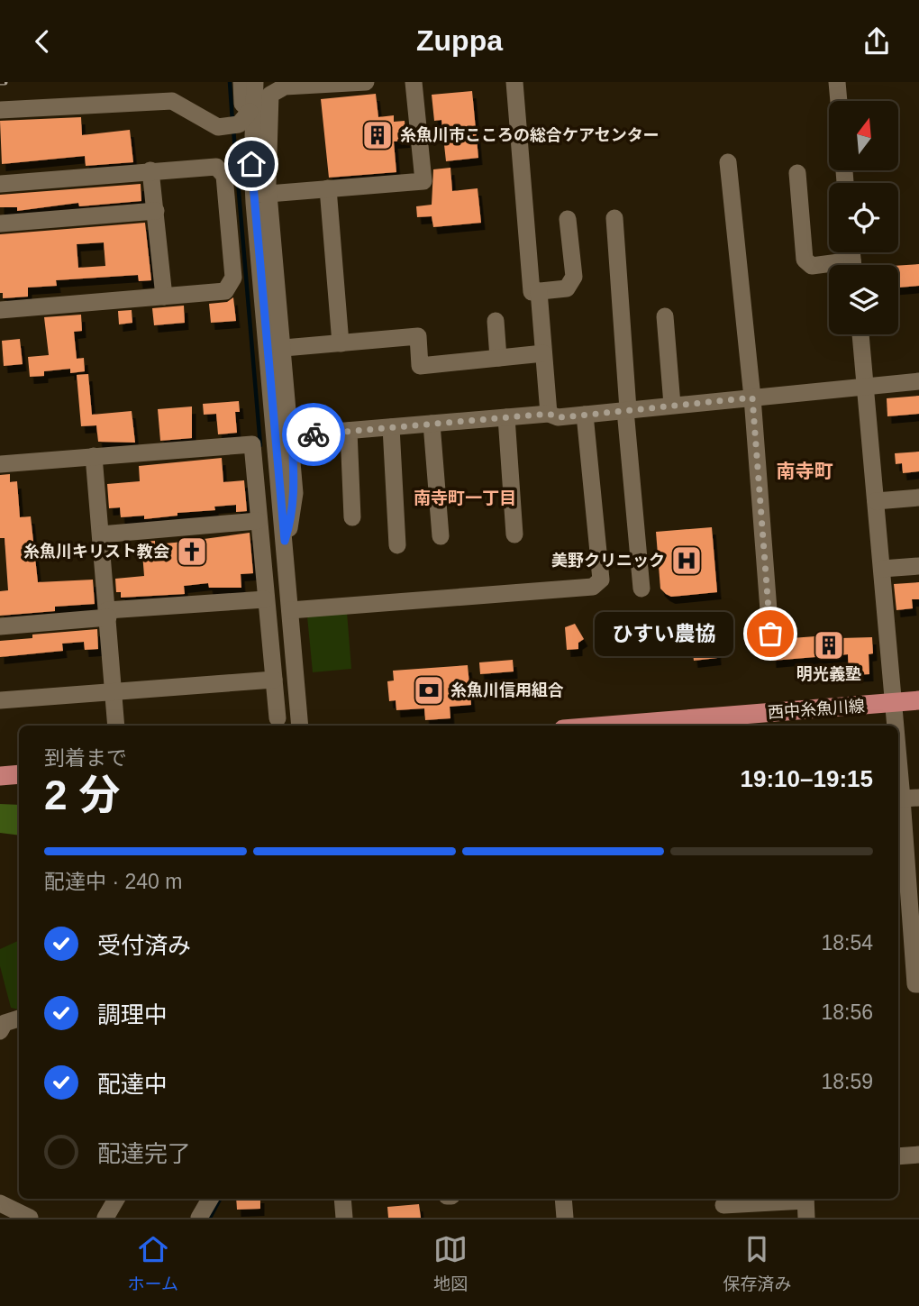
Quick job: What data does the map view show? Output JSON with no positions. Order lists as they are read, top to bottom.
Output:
{
  "streets": {
    "main road": ["西中糸魚川線"]
  },
  "districts": ["南寺町", "南寺町一丁目"],
  "places": {
    "building": ["糸魚川市こころの総合ケアセンター", "明光義塾"],
    "church": ["糸魚川キリスト教会"],
    "hospital": ["美野クリニック"],
    "other": ["ひすい農協"],
    "bank": ["糸魚川信用組合"]
  },
  "north": "top",
  "page": {
    "header": "Zuppa",
    "bubble": "ひすい農協",
    "heading": ["2 分", "到着まで", "19:10–19:15"],
    "bar": "配達中 · 240 m",
    "list": [
      ["受付済み", "18:54"],
      ["調理中", "18:56"],
      ["配達中", "18:59"],
      "配達完了"
    ],
    "tabs": ["ホーム", "地図", "保存済み"]
  }
}
